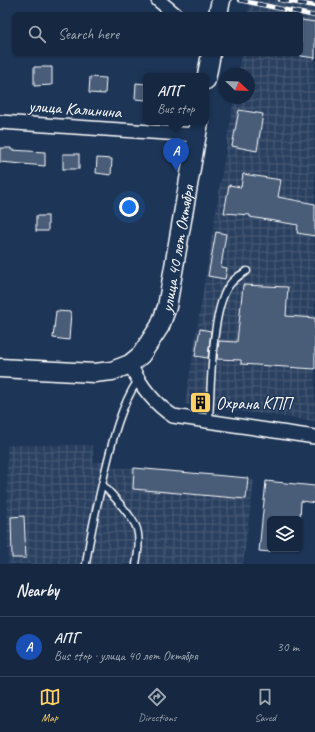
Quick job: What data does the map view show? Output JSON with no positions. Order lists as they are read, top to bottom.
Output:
{
  "streets": {
    "street": ["улица Калинина", "улица 40 лет Октября"]
  },
  "crossings": [
    ["улица Калинина", "улица 40 лет Октября"]
  ],
  "places": {
    "building": ["Охрана КПП"]
  },
  "north": "bottom right",
  "page": {
    "search": "Search here",
    "popup": ["АПГ", "Bus stop"],
    "pins": "A",
    "heading": "Nearby",
    "list": [
      {
        "mark": "A",
        "name": "АПГ",
        "note": "Bus stop · улица 40 лет Октября",
        "value": "30 m"
      }
    ],
    "nav": ["Map", "Directions", "Saved"]
  }
}
